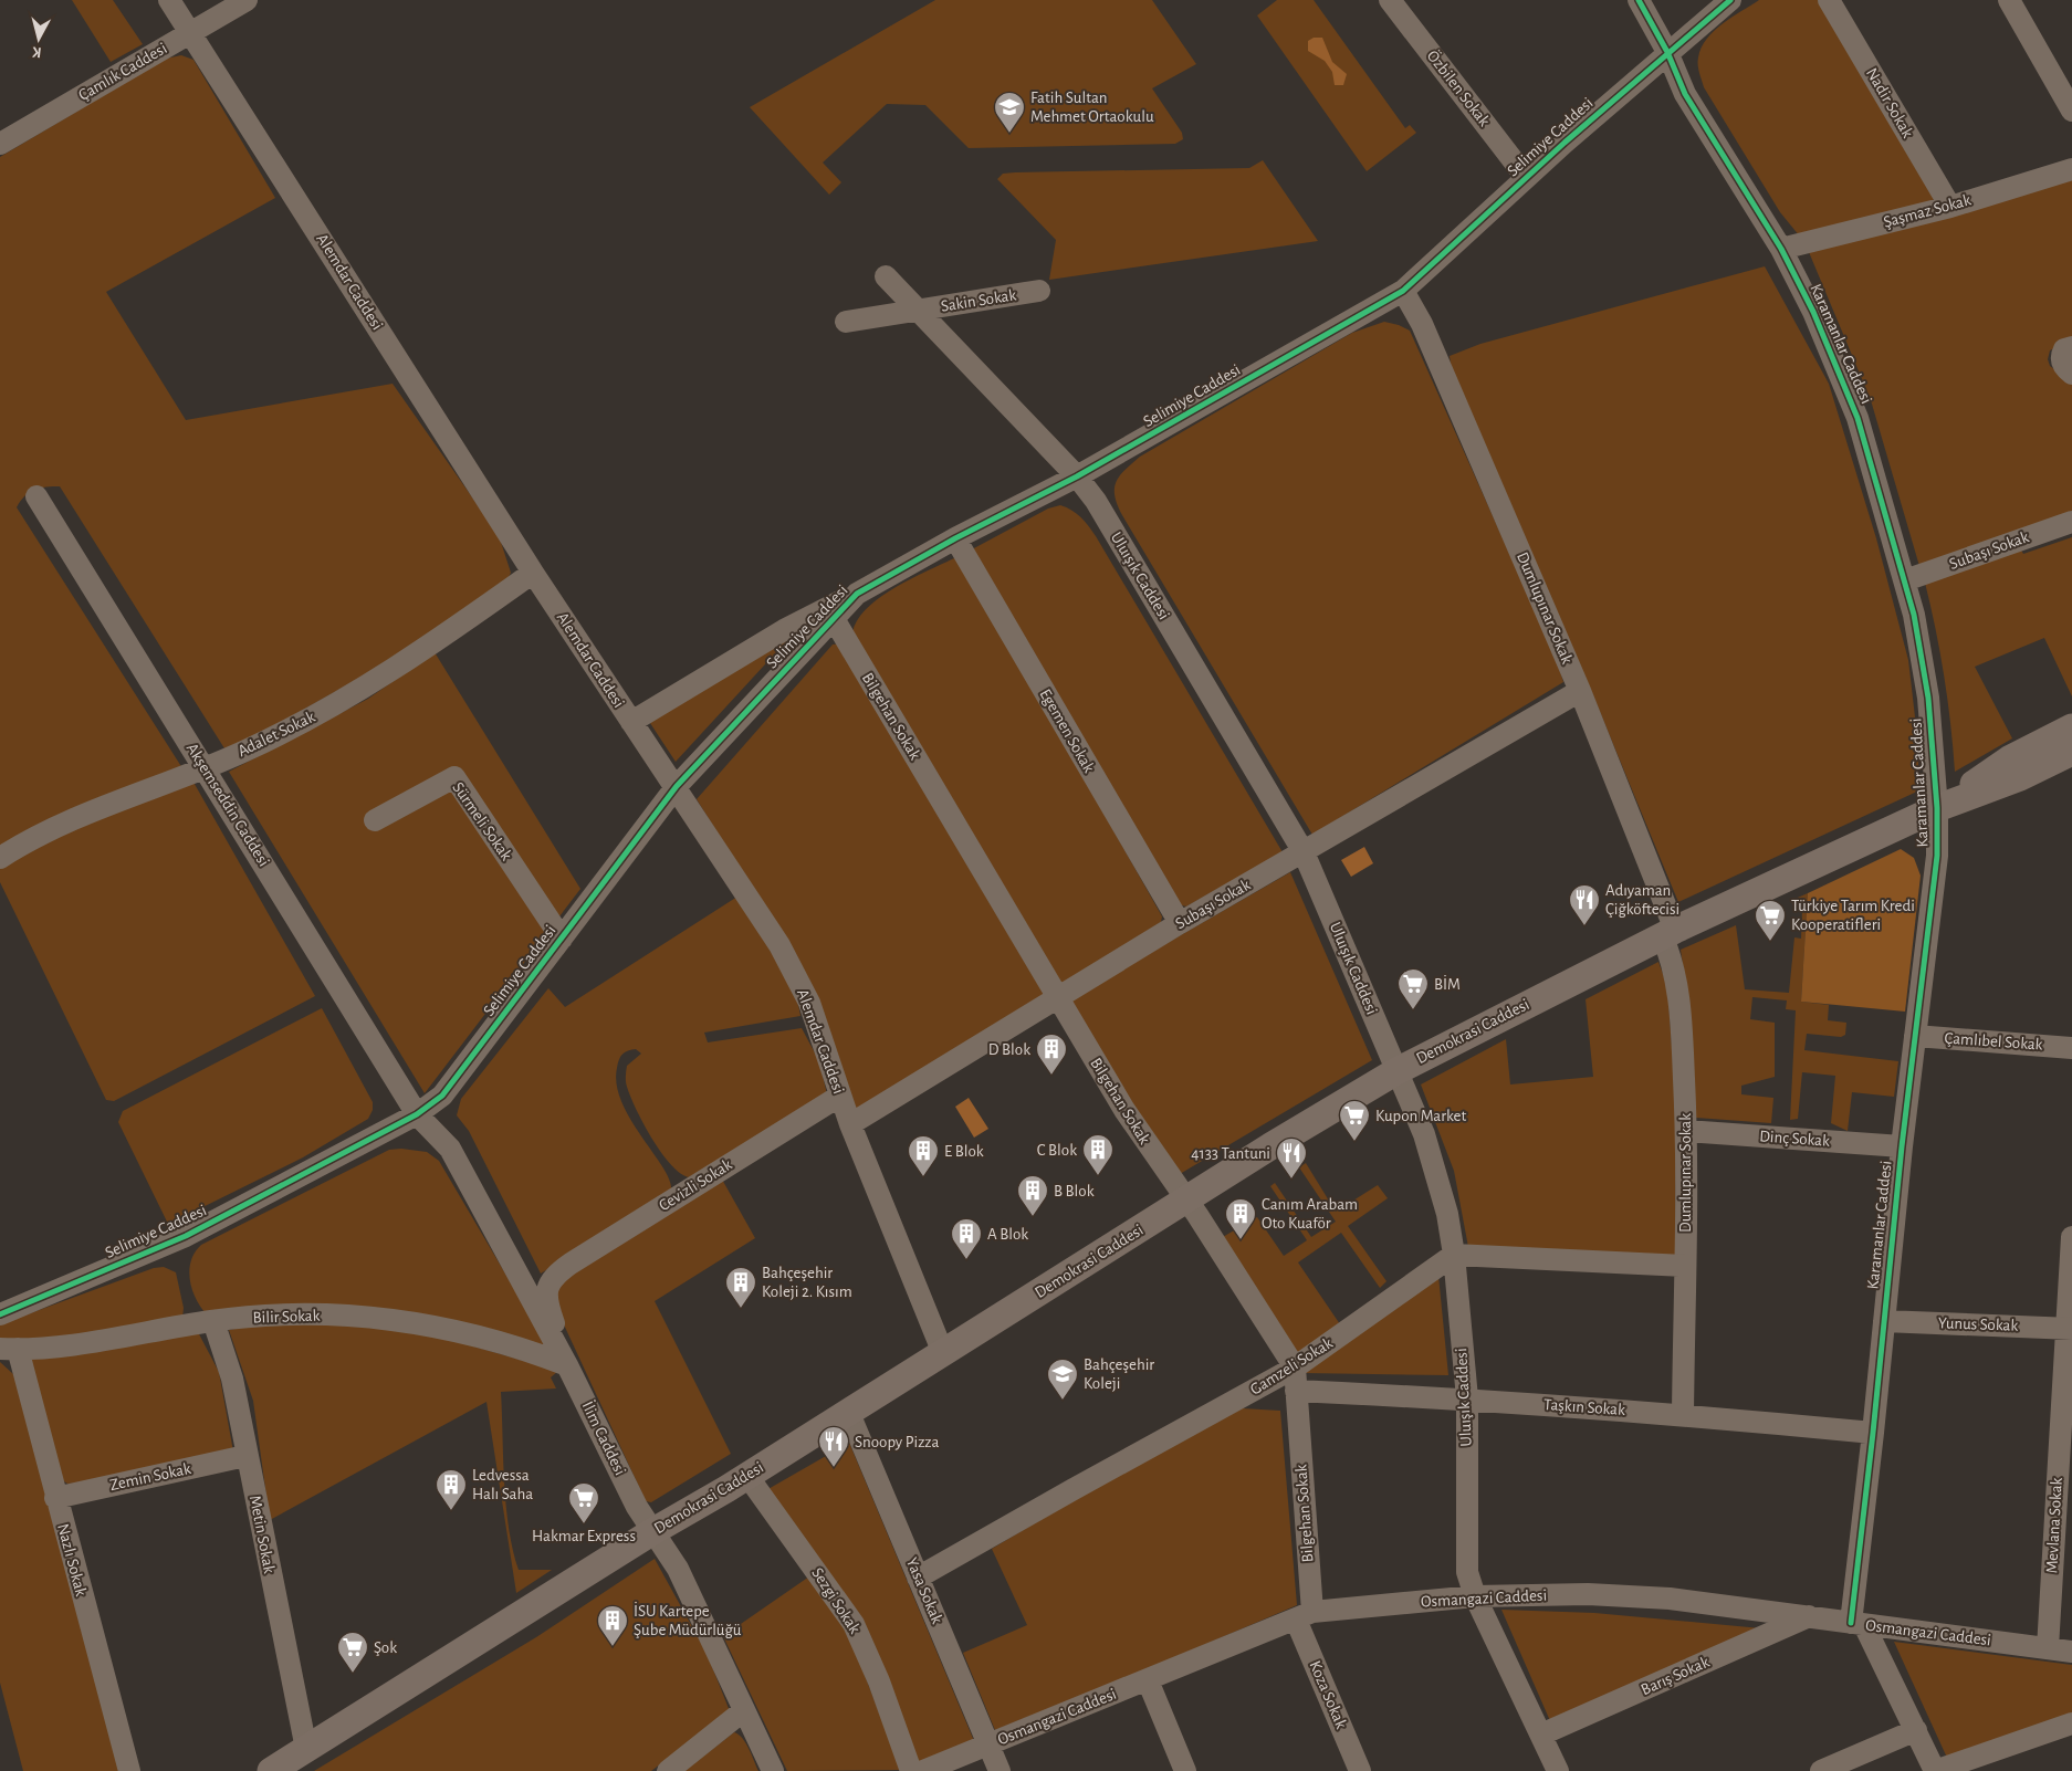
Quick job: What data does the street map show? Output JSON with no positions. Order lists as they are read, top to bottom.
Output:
{
  "streets": {
    "main road": ["Demokrasi Caddesi"],
    "street": [
      "Çamlık Caddesi",
      "Özbilen Sokak",
      "Nadir Sokak",
      "Selimiye Caddesi",
      "Şaşmaz Sokak",
      "Alemdar Caddesi",
      "Sakin Sokak",
      "Karamanlar Caddesi",
      "Subaşı Sokak",
      "Uluışık Caddesi",
      "Dumlupınar Sokak",
      "Bilgehan Sokak",
      "Egemen Sokak",
      "Adalet Sokak",
      "Akşemseddin Caddesi",
      "Sürmeli Sokak",
      "Çamlıbel Sokak",
      "Dinç Sokak",
      "Cevizli Sokak",
      "Bilir Sokak",
      "Yunus Sokak",
      "Gamzeli Sokak",
      "Taşkın Sokak",
      "İlim Caddesi",
      "Zemin Sokak",
      "Mevlana Sokak",
      "Metin Sokak",
      "Nazlı Sokak",
      "Yasa Sokak",
      "Osmangazi Caddesi",
      "Sezgi Sokak",
      "Barış Sokak",
      "Koza Sokak"
    ]
  },
  "crossings": [
    ["Çamlık Caddesi", "Alemdar Caddesi"],
    ["Özbilen Sokak", "Selimiye Caddesi"],
    ["Nadir Sokak", "Şaşmaz Sokak"],
    ["Selimiye Caddesi", "Alemdar Caddesi"],
    ["Selimiye Caddesi", "Karamanlar Caddesi"],
    ["Selimiye Caddesi", "Uluışık Caddesi"],
    ["Selimiye Caddesi", "Dumlupınar Sokak"],
    ["Selimiye Caddesi", "Bilgehan Sokak"],
    ["Selimiye Caddesi", "Egemen Sokak"],
    ["Selimiye Caddesi", "Akşemseddin Caddesi"],
    ["Selimiye Caddesi", "Sürmeli Sokak"],
    ["Selimiye Caddesi", "İlim Caddesi"],
    ["Şaşmaz Sokak", "Karamanlar Caddesi"],
    ["Alemdar Caddesi", "Subaşı Sokak"],
    ["Alemdar Caddesi", "Adalet Sokak"],
    ["Alemdar Caddesi", "Demokrasi Caddesi"],
    ["Alemdar Caddesi", "Cevizli Sokak"],
    ["Sakin Sokak", "Uluışık Caddesi"],
    ["Karamanlar Caddesi", "Subaşı Sokak"],
    ["Karamanlar Caddesi", "Demokrasi Caddesi"],
    ["Karamanlar Caddesi", "Çamlıbel Sokak"],
    ["Karamanlar Caddesi", "Dinç Sokak"],
    ["Karamanlar Caddesi", "Yunus Sokak"],
    ["Karamanlar Caddesi", "Taşkın Sokak"],
    ["Karamanlar Caddesi", "Osmangazi Caddesi"],
    ["Subaşı Sokak", "Uluışık Caddesi"],
    ["Subaşı Sokak", "Dumlupınar Sokak"],
    ["Subaşı Sokak", "Bilgehan Sokak"],
    ["Subaşı Sokak", "Egemen Sokak"],
    ["Uluışık Caddesi", "Demokrasi Caddesi"],
    ["Uluışık Caddesi", "Gamzeli Sokak"],
    ["Uluışık Caddesi", "Taşkın Sokak"],
    ["Uluışık Caddesi", "Osmangazi Caddesi"],
    ["Uluışık Caddesi", "Barış Sokak"],
    ["Dumlupınar Sokak", "Demokrasi Caddesi"],
    ["Dumlupınar Sokak", "Dinç Sokak"],
    ["Dumlupınar Sokak", "Taşkın Sokak"],
    ["Bilgehan Sokak", "Demokrasi Caddesi"],
    ["Bilgehan Sokak", "Gamzeli Sokak"],
    ["Bilgehan Sokak", "Taşkın Sokak"],
    ["Bilgehan Sokak", "Osmangazi Caddesi"],
    ["Bilgehan Sokak", "Koza Sokak"],
    ["Adalet Sokak", "Akşemseddin Caddesi"],
    ["Akşemseddin Caddesi", "İlim Caddesi"],
    ["Demokrasi Caddesi", "İlim Caddesi"],
    ["Demokrasi Caddesi", "Metin Sokak"],
    ["Demokrasi Caddesi", "Yasa Sokak"],
    ["Demokrasi Caddesi", "Sezgi Sokak"],
    ["Cevizli Sokak", "Bilir Sokak"],
    ["Cevizli Sokak", "İlim Caddesi"],
    ["Bilir Sokak", "İlim Caddesi"],
    ["Bilir Sokak", "Metin Sokak"],
    ["Bilir Sokak", "Nazlı Sokak"],
    ["Yunus Sokak", "Mevlana Sokak"],
    ["Gamzeli Sokak", "Yasa Sokak"],
    ["Zemin Sokak", "Metin Sokak"],
    ["Zemin Sokak", "Nazlı Sokak"],
    ["Mevlana Sokak", "Osmangazi Caddesi"],
    ["Yasa Sokak", "Osmangazi Caddesi"],
    ["Osmangazi Caddesi", "Barış Sokak"],
    ["Osmangazi Caddesi", "Koza Sokak"]
  ],
  "places": {
    "school or university": ["Fatih Sultan Mehmet Ortaokulu", "Bahçeşehir Koleji"],
    "restaurant": ["Adıyaman Çiğköftecisi", "4133 Tantuni", "Snoopy Pizza"],
    "supermarket": [
      "Türkiye Tarım Kredi Kooperatifleri",
      "BİM",
      "Kupon Market",
      "Hakmar Express",
      "Şok"
    ],
    "building": [
      "D Blok",
      "C Blok",
      "E Blok",
      "B Blok",
      "Canım Arabam Oto Kuaför",
      "A Blok",
      "Bahçeşehir Koleji 2. Kısım",
      "Ledvessa Halı Saha",
      "İSU Kartepe Şube Müdürlüğü"
    ]
  },
  "north": "bottom"
}
